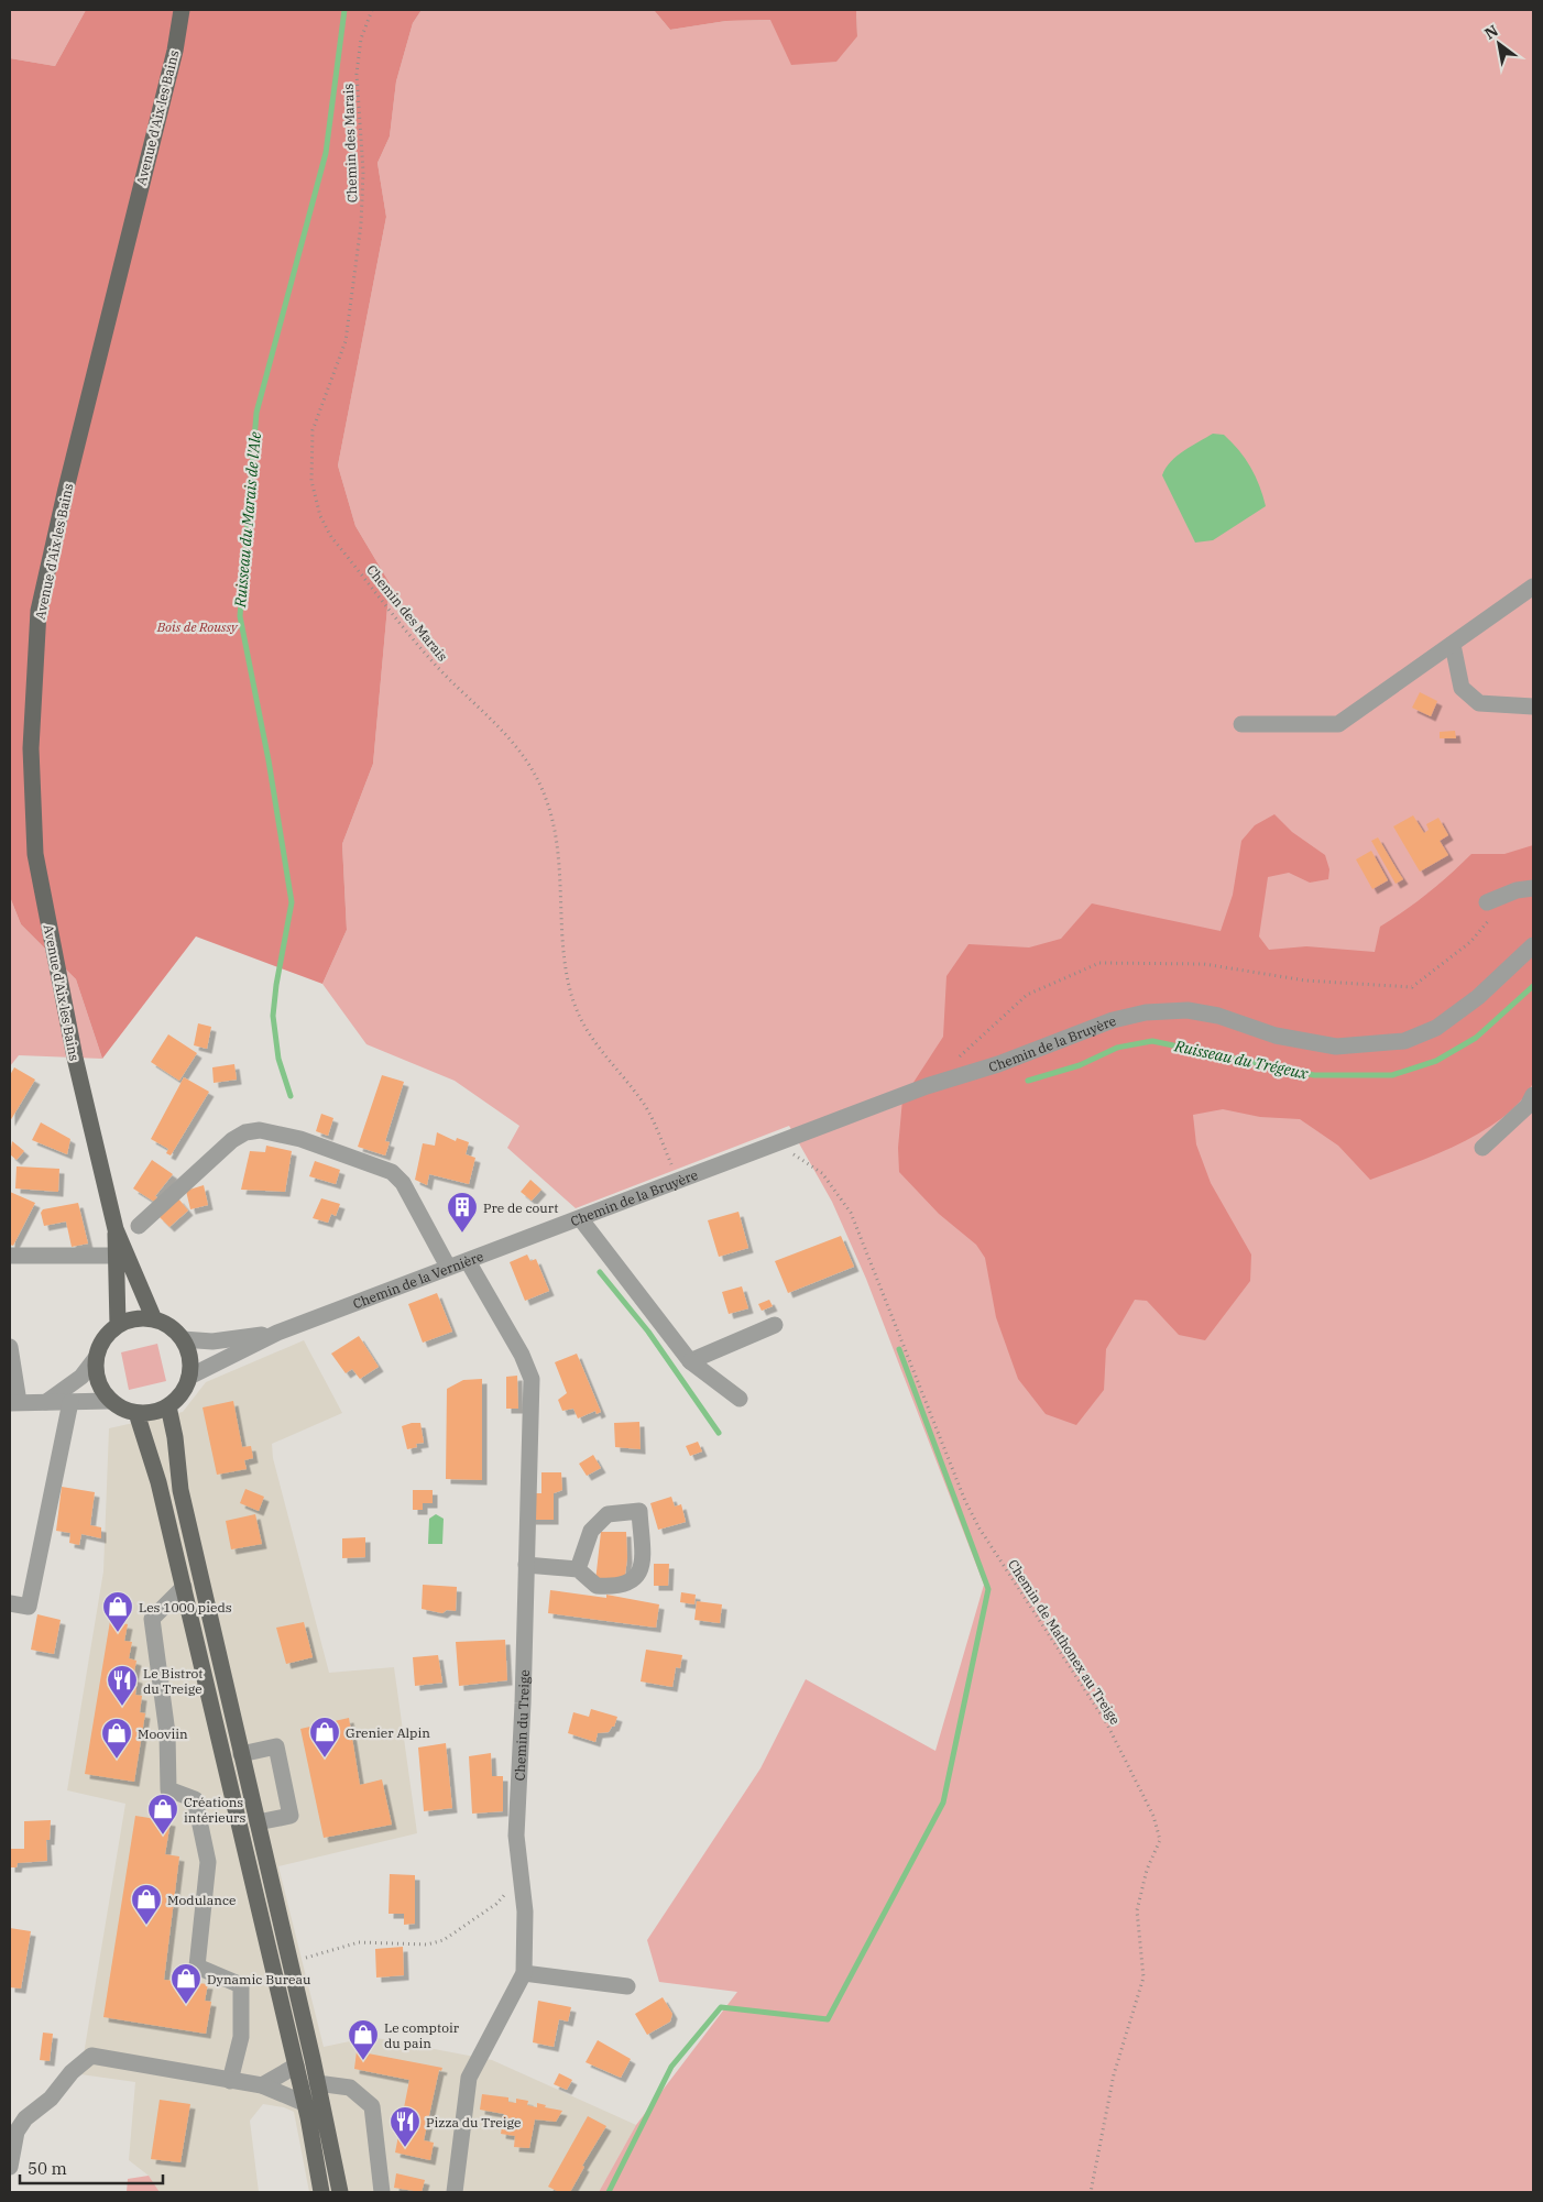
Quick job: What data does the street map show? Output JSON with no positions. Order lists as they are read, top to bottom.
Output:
{
  "streets": {
    "main road": ["Avenue d'Aix les Bains"],
    "street": ["Chemin de la Bruyère", "Chemin de la Vernière", "Chemin du Treige"],
    "path": ["Chemin des Marais", "Chemin de Mathonex au Treige"]
  },
  "crossings": [
    ["Chemin des Marais", "Chemin de la Bruyère"],
    ["Chemin de la Bruyère", "Chemin de la Vernière"],
    ["Chemin de la Bruyère", "Chemin de Mathonex au Treige"],
    ["Chemin de la Vernière", "Chemin du Treige"]
  ],
  "water": ["Ruisseau du Marais de l'Ale", "Ruisseau du Trégeux"],
  "parks": ["Bois de Roussy"],
  "places": {
    "building": ["Pre de court"],
    "shop": [
      "Les 1000 pieds",
      "Grenier Alpin",
      "Mooviin",
      "Créations intérieurs",
      "Modulance",
      "Dynamic Bureau",
      "Le comptoir du pain"
    ],
    "restaurant": ["Le Bistrot du Treige", "Pizza du Treige"]
  },
  "scale_bar": "50 m",
  "north": "top left"
}
